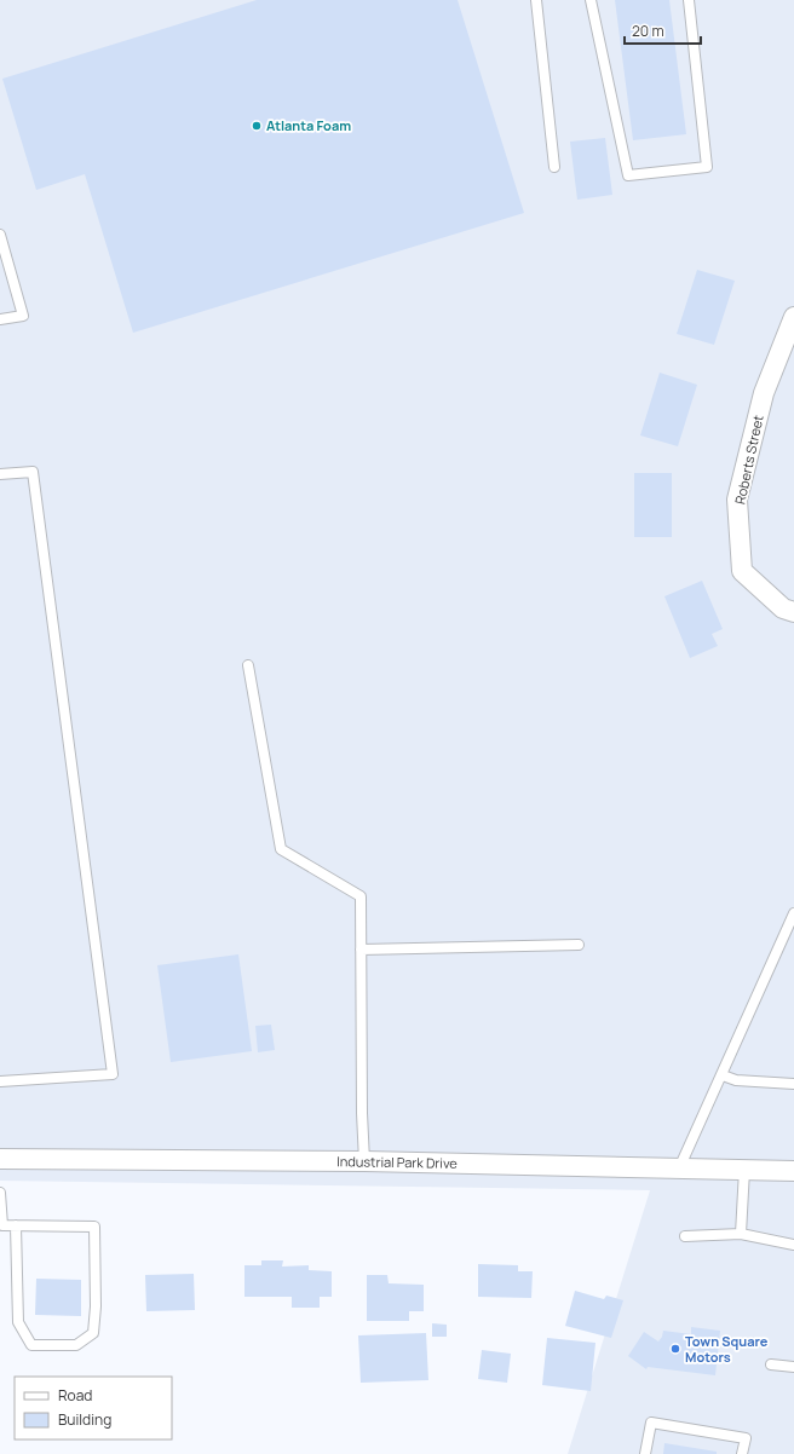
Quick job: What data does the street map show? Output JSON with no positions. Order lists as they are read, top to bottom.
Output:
{
  "streets": {
    "street": ["Roberts Street", "Industrial Park Drive"]
  },
  "places": ["Atlanta Foam", "Town Square Motors"],
  "legend": ["Road", "Building"],
  "scale_bar": "20 m"
}
